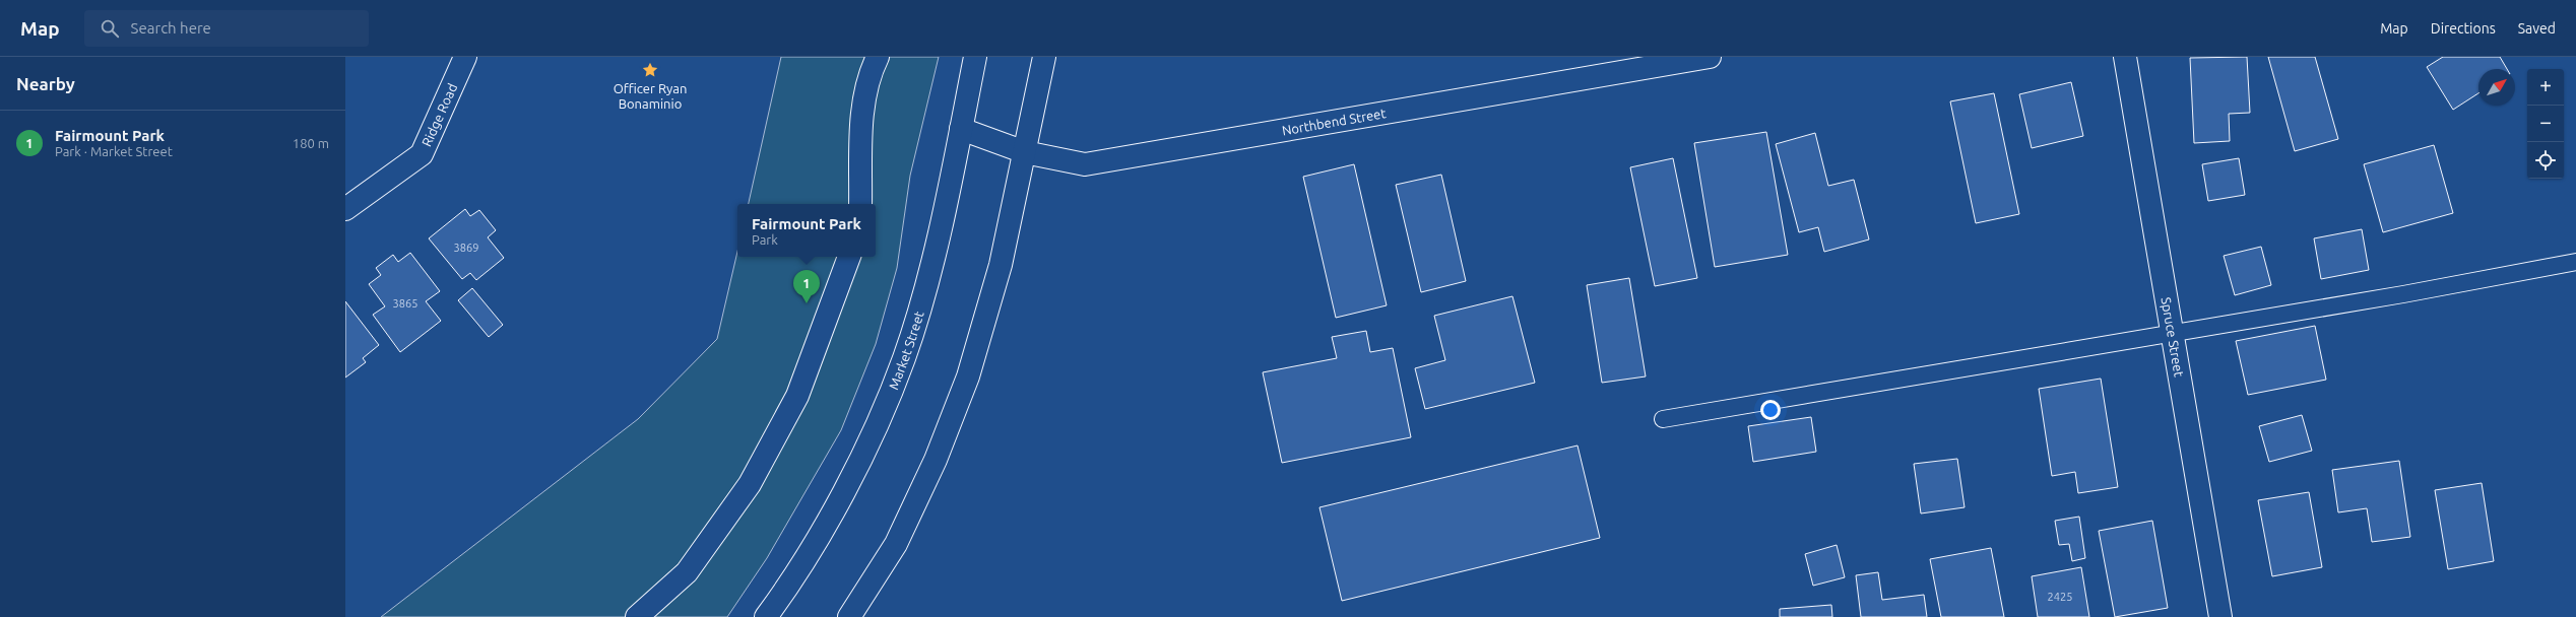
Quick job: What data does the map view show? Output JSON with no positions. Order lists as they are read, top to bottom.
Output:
{
  "streets": {
    "street": [
      "Ridge Road",
      "Northbend Street",
      "Spruce Street",
      "Market Street"
    ]
  },
  "crossings": [
    ["Northbend Street", "Market Street"]
  ],
  "places": {
    "place": ["Officer Ryan Bonaminio"]
  },
  "house_numbers": ["3869", "3865", "2425"],
  "north": "top right",
  "page": {
    "header": "Map",
    "search": "Search here",
    "nav": ["Map", "Directions", "Saved"],
    "heading": "Nearby",
    "map_buttons": ["+", "−"],
    "list": [
      {
        "mark": "1",
        "name": "Fairmount Park",
        "note": "Park · Market Street",
        "value": "180 m"
      }
    ],
    "popup": ["Fairmount Park", "Park"],
    "pins": "1"
  }
}
